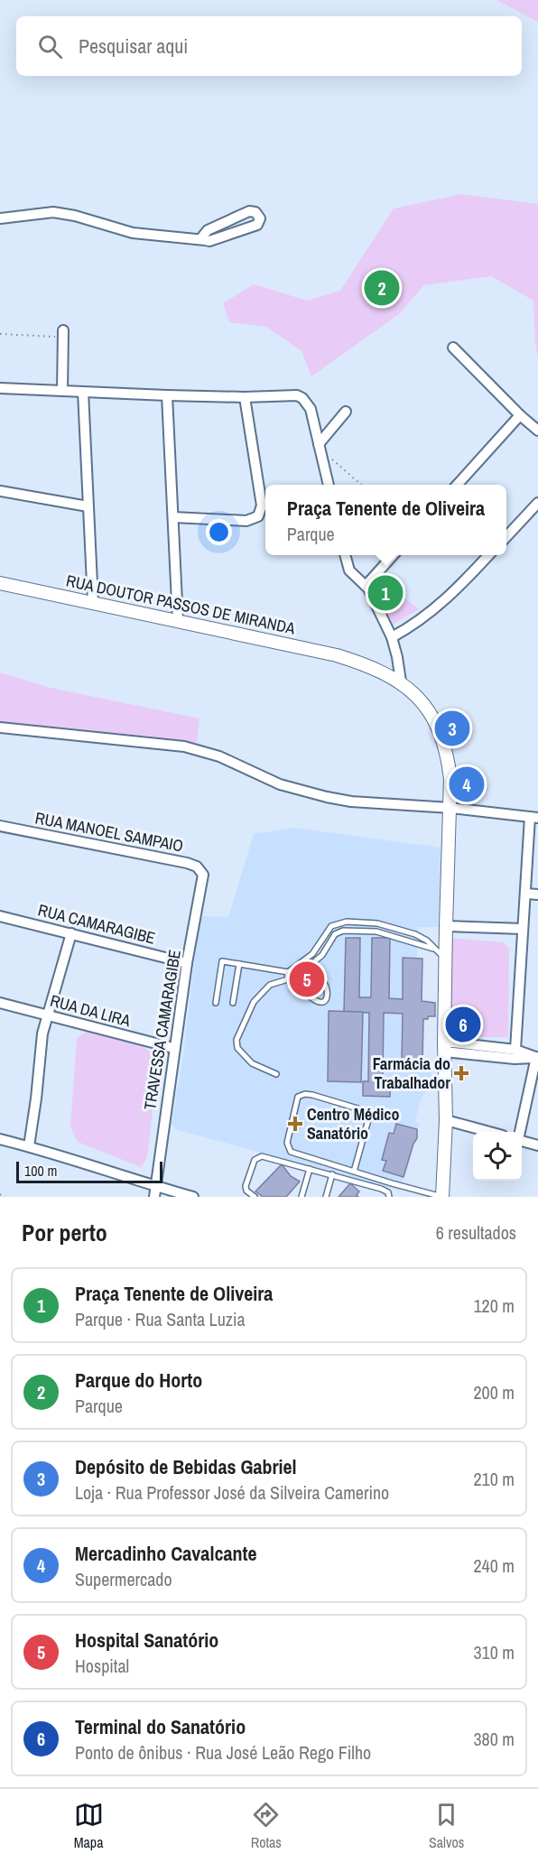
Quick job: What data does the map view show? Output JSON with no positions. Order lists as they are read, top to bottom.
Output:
{
  "streets": {
    "street": [
      "RUA DOUTOR PASSOS DE MIRANDA",
      "RUA MANOEL SAMPAIO",
      "RUA CAMARAGIBE",
      "RUA DA LIRA",
      "TRAVESSA CAMARAGIBE"
    ]
  },
  "crossings": [
    ["RUA MANOEL SAMPAIO", "TRAVESSA CAMARAGIBE"],
    ["RUA CAMARAGIBE", "TRAVESSA CAMARAGIBE"],
    ["RUA DA LIRA", "TRAVESSA CAMARAGIBE"]
  ],
  "places": {
    "health": ["Farmácia do Trabalhador", "Centro Médico Sanatório"]
  },
  "scale_bar": "100 m",
  "page": {
    "search": "Pesquisar aqui",
    "pins": [
      "2",
      "1",
      "3",
      "4",
      "5",
      "6"
    ],
    "popup": ["Praça Tenente de Oliveira", "Parque"],
    "scale": "100 m",
    "heading": ["Por perto", "6 resultados"],
    "list": [
      {
        "mark": "1",
        "name": "Praça Tenente de Oliveira",
        "note": "Parque · Rua Santa Luzia",
        "value": "120 m"
      },
      {
        "mark": "2",
        "name": "Parque do Horto",
        "note": "Parque",
        "value": "200 m"
      },
      {
        "mark": "3",
        "name": "Depósito de Bebidas Gabriel",
        "note": "Loja · Rua Professor José da Silveira Camerino",
        "value": "210 m"
      },
      {
        "mark": "4",
        "name": "Mercadinho Cavalcante",
        "note": "Supermercado",
        "value": "240 m"
      },
      {
        "mark": "5",
        "name": "Hospital Sanatório",
        "note": "Hospital",
        "value": "310 m"
      },
      {
        "mark": "6",
        "name": "Terminal do Sanatório",
        "note": "Ponto de ônibus · Rua José Leão Rego Filho",
        "value": "380 m"
      }
    ],
    "nav": ["Mapa", "Rotas", "Salvos"]
  }
}
